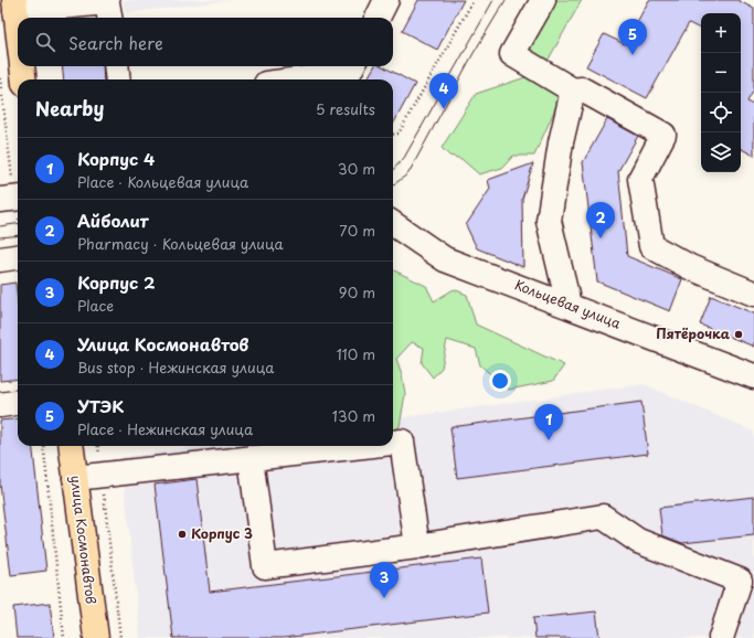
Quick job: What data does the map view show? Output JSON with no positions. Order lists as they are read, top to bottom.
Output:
{
  "streets": {
    "main road": ["улица Космонавтов"],
    "street": ["Кольцевая улица"]
  },
  "places": ["Пятёрочка", "Корпус 3"],
  "page": {
    "map_buttons": ["+", "−"],
    "search": "Search here",
    "pins": [
      "5",
      "4",
      "2",
      "1",
      "3"
    ],
    "heading": ["Nearby", "5 results"],
    "list": [
      {
        "mark": "1",
        "name": "Корпус 4",
        "note": "Place · Кольцевая улица",
        "value": "30 m"
      },
      {
        "mark": "2",
        "name": "Айболит",
        "note": "Pharmacy · Кольцевая улица",
        "value": "70 m"
      },
      {
        "mark": "3",
        "name": "Корпус 2",
        "note": "Place",
        "value": "90 m"
      },
      {
        "mark": "4",
        "name": "Улица Космонавтов",
        "note": "Bus stop · Нежинская улица",
        "value": "110 m"
      },
      {
        "mark": "5",
        "name": "УТЭК",
        "note": "Place · Нежинская улица",
        "value": "130 m"
      }
    ]
  }
}
